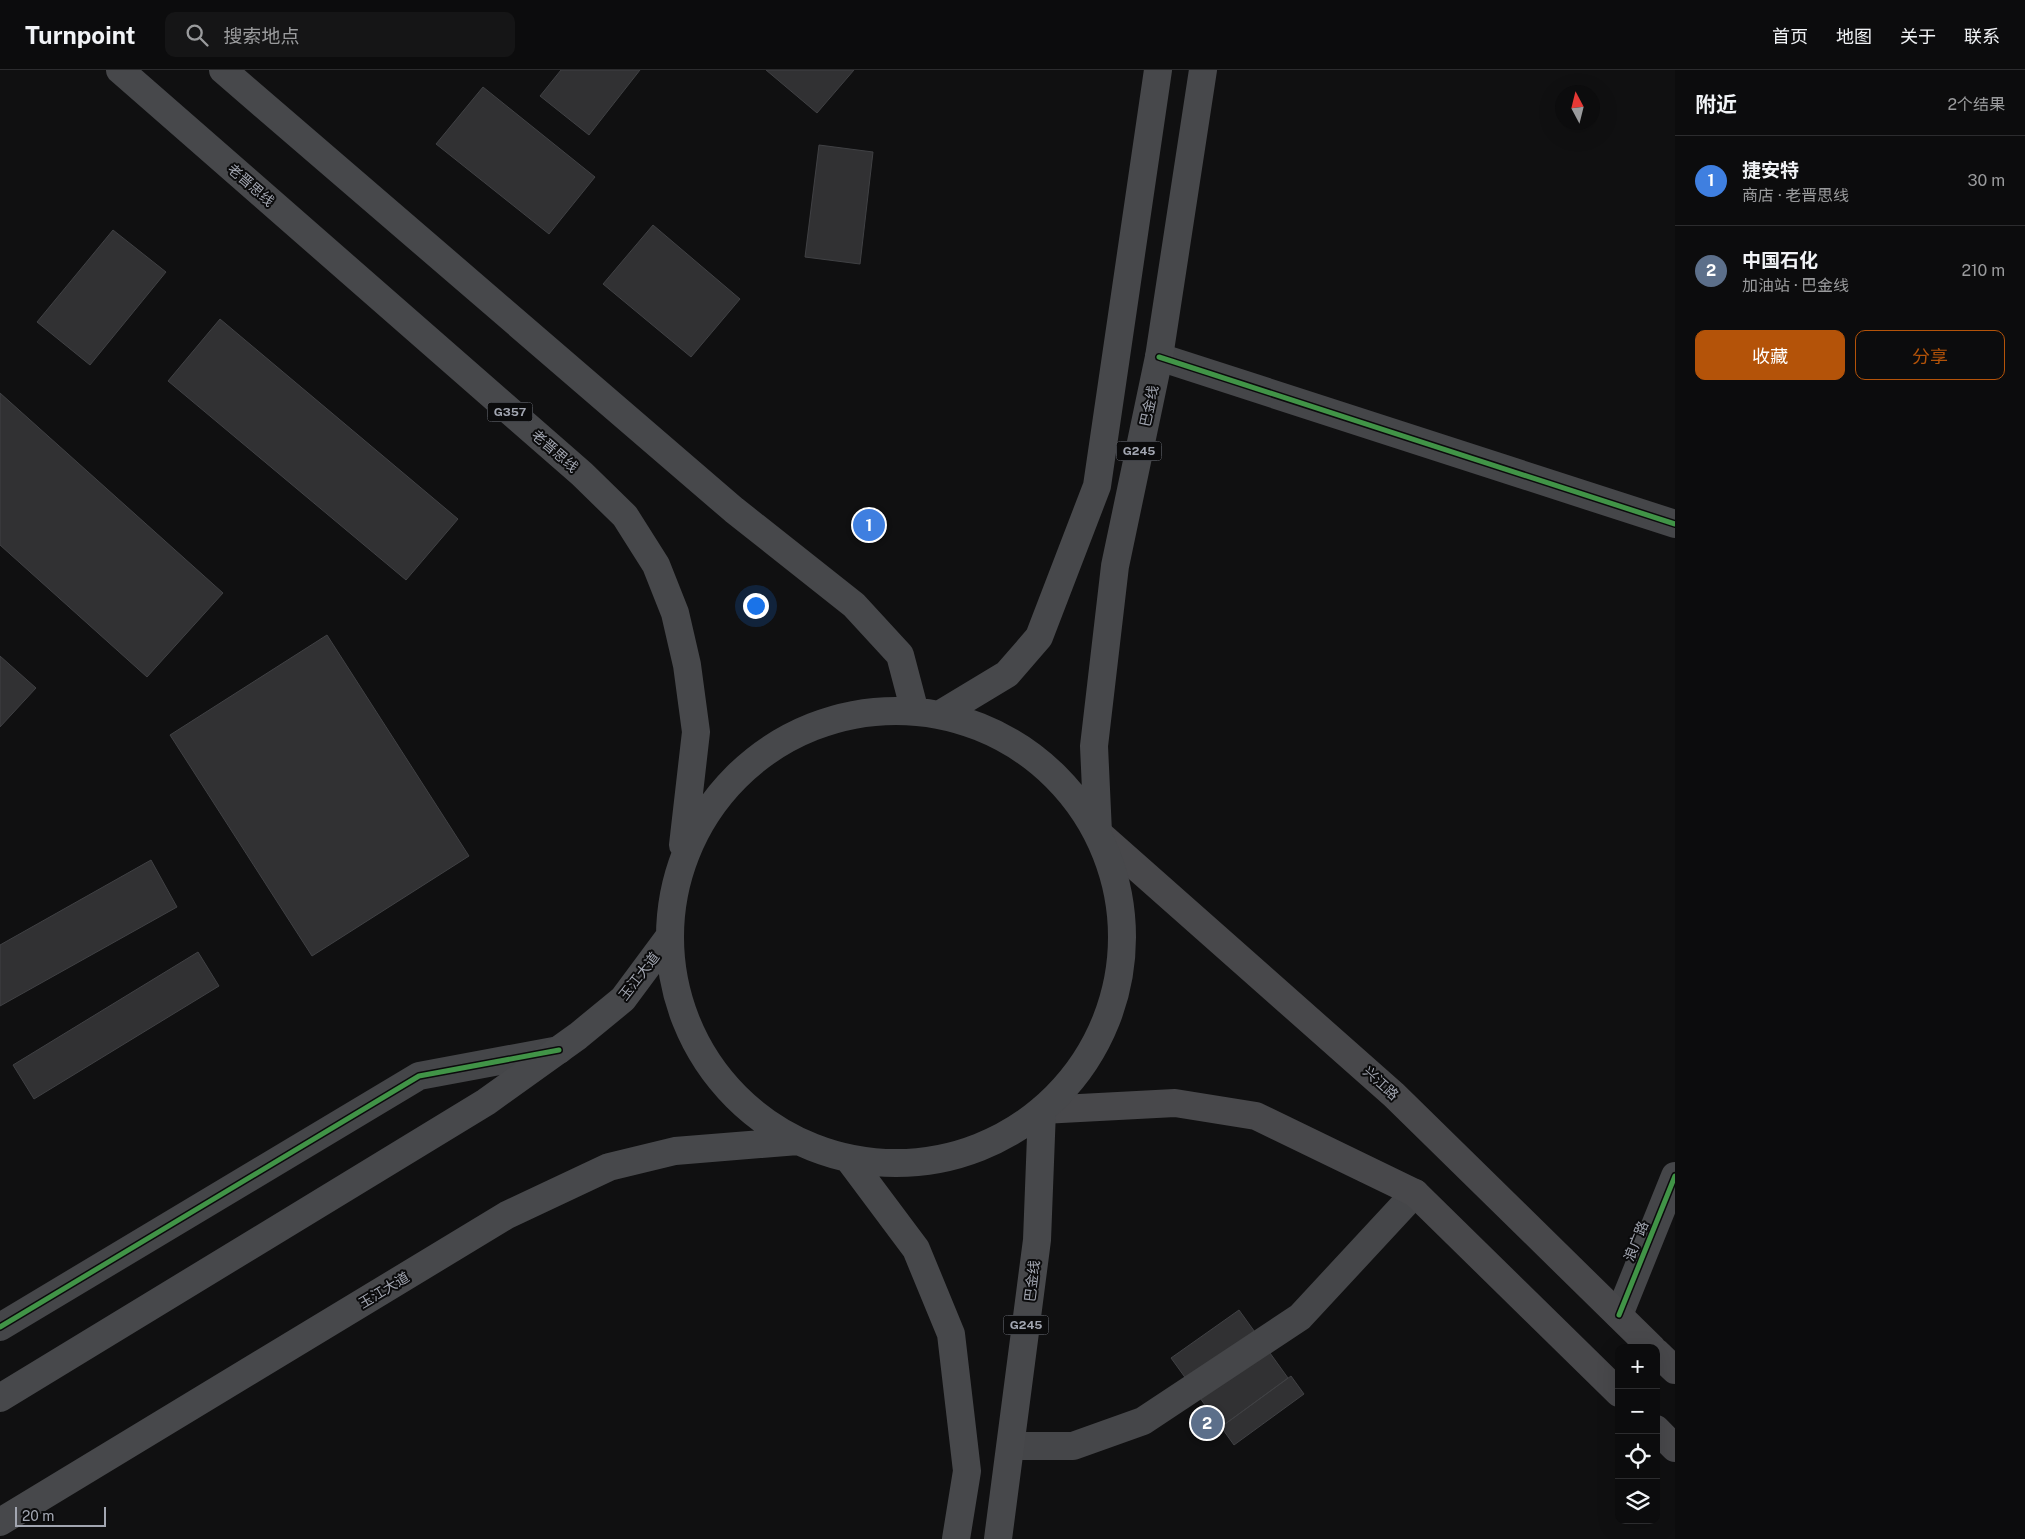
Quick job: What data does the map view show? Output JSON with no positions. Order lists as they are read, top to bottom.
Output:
{
  "streets": {
    "highway": [
      "老晋思线",
      "巴金线",
      "G357",
      "G245",
      "玉江大道"
    ],
    "main road": ["兴江路"],
    "street": ["浪广路"]
  },
  "crossings": [
    ["巴金线", "兴江路"],
    ["兴江路", "浪广路"]
  ],
  "scale_bar": "20 m",
  "north": "top",
  "page": {
    "header": "Turnpoint",
    "search": "搜索地点",
    "nav": [
      "首页",
      "地图",
      "关于",
      "联系"
    ],
    "heading": ["附近", "2个结果"],
    "list": [
      {
        "mark": "1",
        "name": "捷安特",
        "note": "商店 · 老晋思线",
        "value": "30 m"
      },
      {
        "mark": "2",
        "name": "中国石化",
        "note": "加油站 · 巴金线",
        "value": "210 m"
      }
    ],
    "buttons": ["收藏", "分享"],
    "pins": ["1", "2"],
    "map_buttons": ["+", "−"],
    "scale": "20 m"
  }
}
